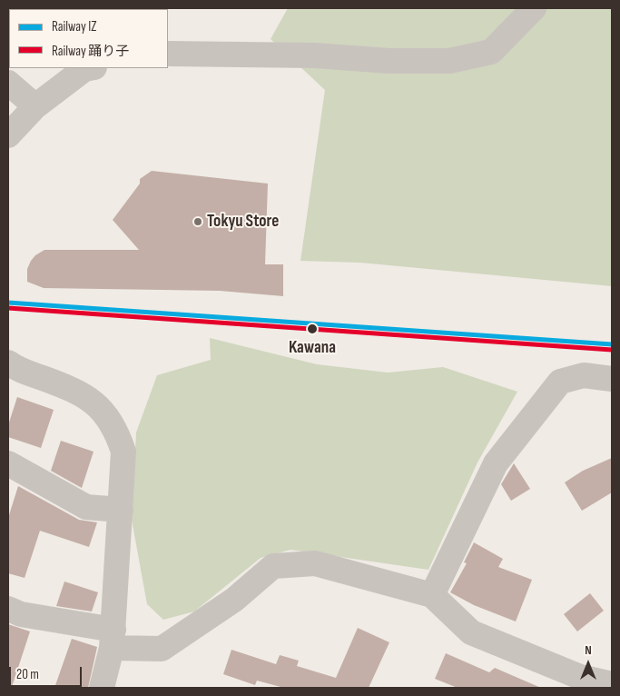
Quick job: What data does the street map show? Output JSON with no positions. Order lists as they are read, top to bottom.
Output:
{
  "places": ["Tokyu Store", "Kawana"],
  "lines": ["rail line IZ", "rail line 踊り子"],
  "legend": ["Railway IZ", "Railway 踊り子"],
  "scale_bar": "20 m",
  "north": "top"
}
